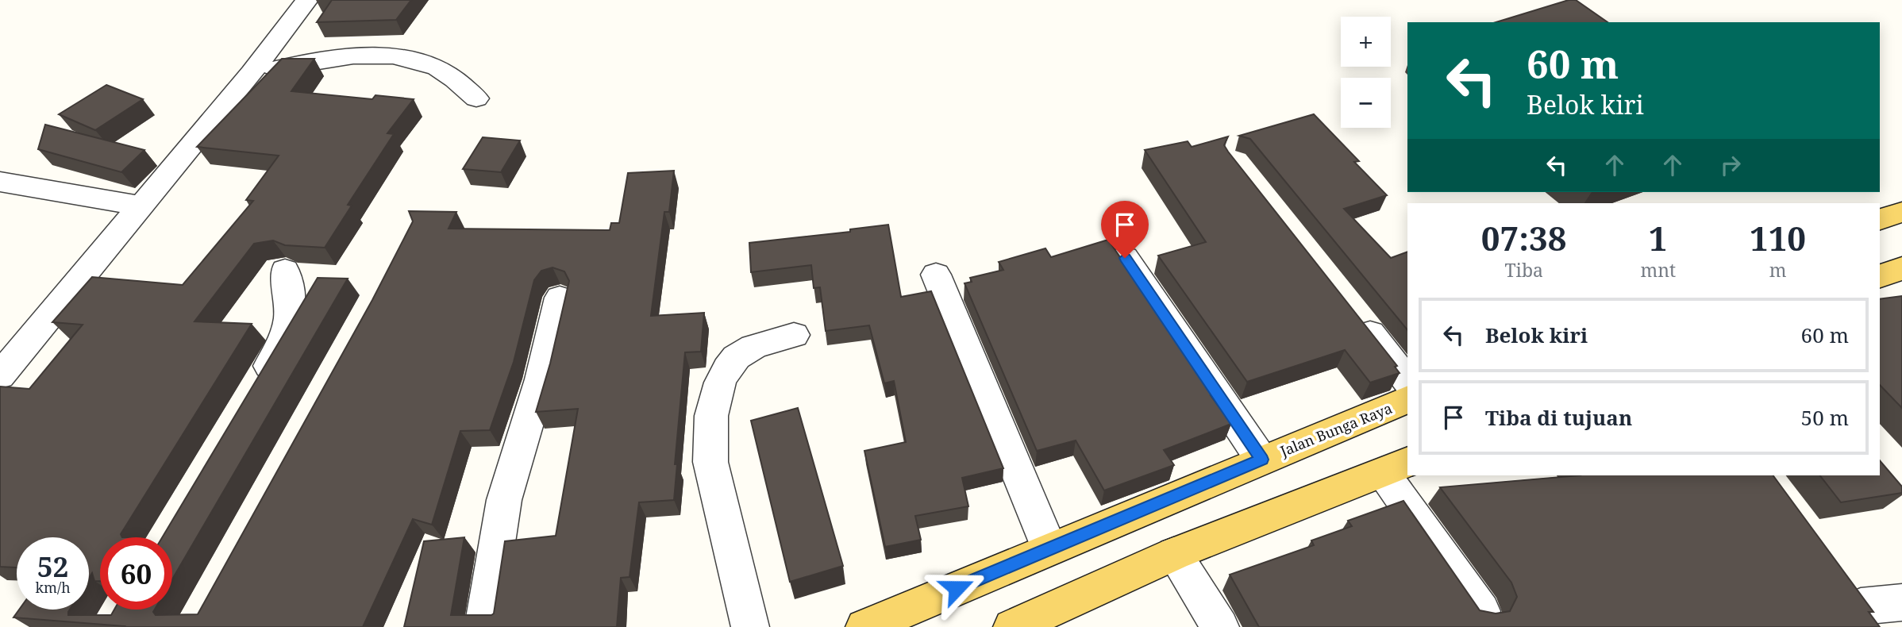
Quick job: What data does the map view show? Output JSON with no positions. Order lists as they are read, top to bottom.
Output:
{
  "streets": {
    "main road": ["Jalan Bunga Raya"]
  },
  "page": {
    "map_buttons": ["+", "−"],
    "turn": ["60 m", "Belok kiri"],
    "eta": [
      "07:38",
      "Tiba",
      "1",
      "mnt",
      "110",
      "m"
    ],
    "list": [
      {
        "name": "Belok kiri",
        "value": "60 m"
      },
      {
        "name": "Tiba di tujuan",
        "value": "50 m"
      }
    ],
    "speed": "52 km/h",
    "limit": "60"
  }
}
